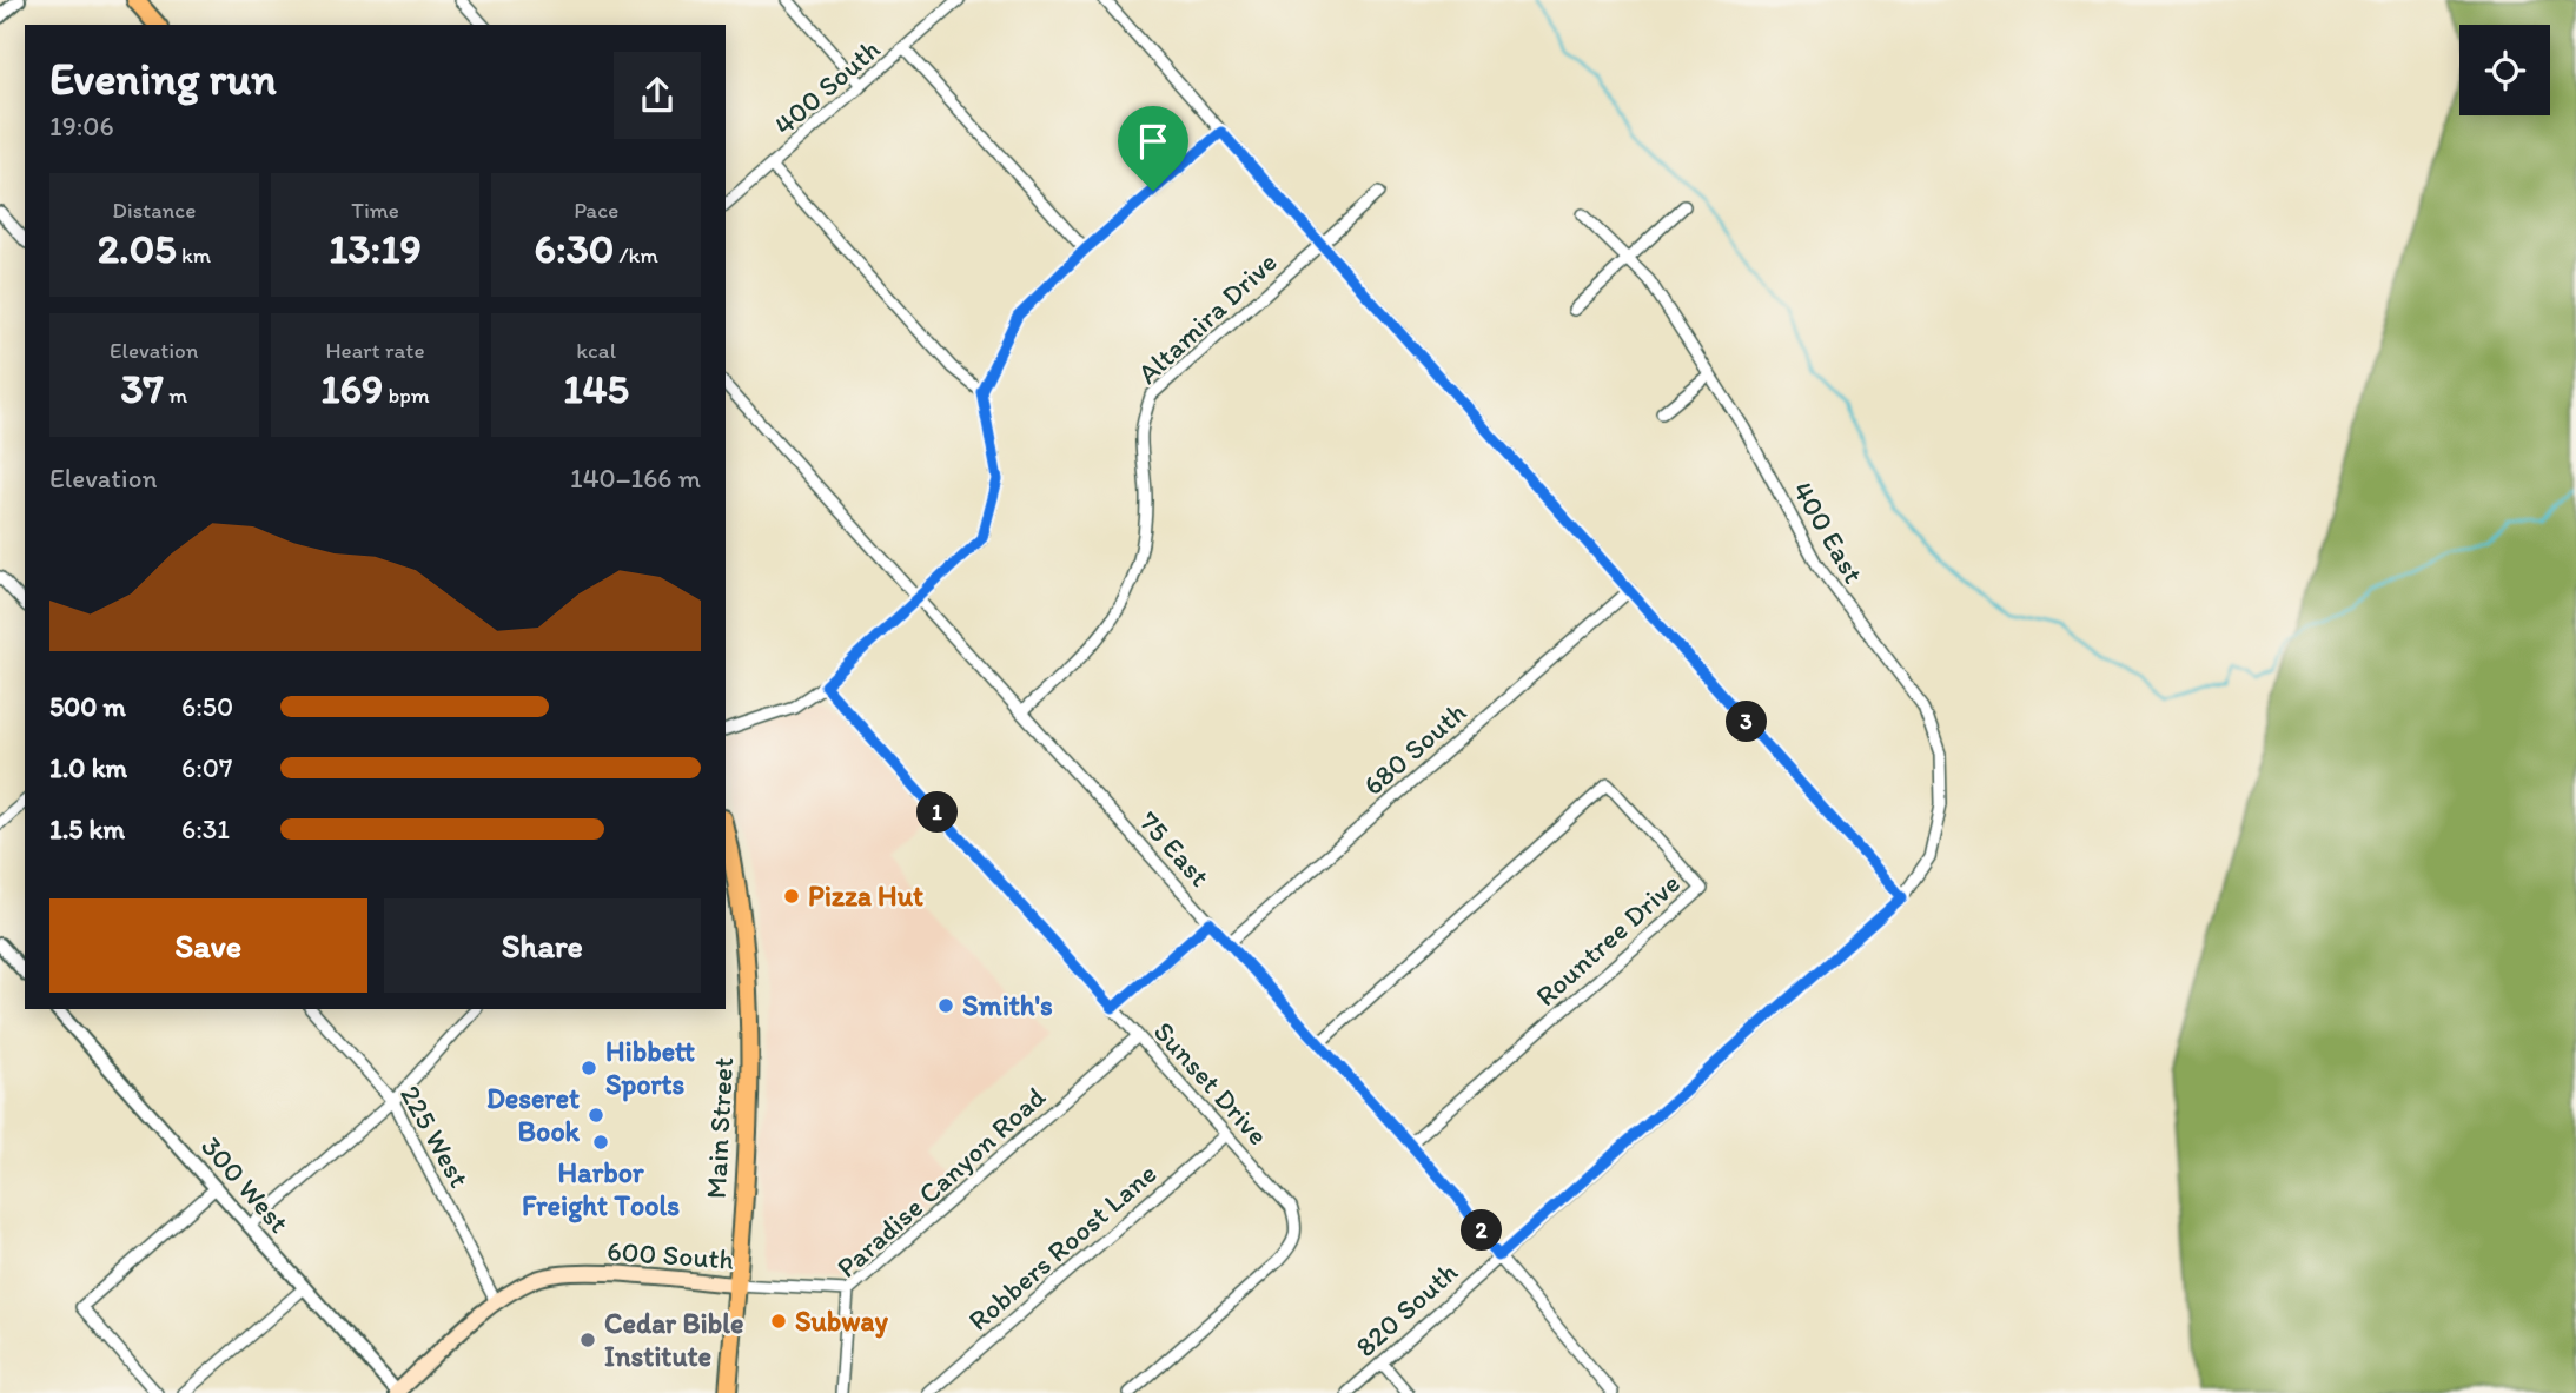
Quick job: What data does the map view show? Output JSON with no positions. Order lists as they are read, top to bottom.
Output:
{
  "streets": {
    "main road": ["Main Street", "600 South"],
    "street": [
      "400 South",
      "Altamira Drive",
      "400 East",
      "680 South",
      "75 East",
      "Rountree Drive",
      "Sunset Drive",
      "225 West",
      "Paradise Canyon Road",
      "300 West",
      "Robbers Roost Lane",
      "820 South"
    ]
  },
  "crossings": [
    ["Altamira Drive", "75 East"],
    ["400 East", "820 South"],
    ["680 South", "75 East"],
    ["75 East", "Rountree Drive"],
    ["75 East", "820 South"],
    ["Sunset Drive", "Paradise Canyon Road"],
    ["Sunset Drive", "Robbers Roost Lane"],
    ["Main Street", "600 South"],
    ["225 West", "600 South"],
    ["Paradise Canyon Road", "600 South"],
    ["300 West", "600 South"]
  ],
  "places": [
    "Pizza Hut",
    "Smith's",
    "Hibbett Sports",
    "Deseret Book",
    "Harbor Freight Tools",
    "Subway",
    "Cedar Bible Institute"
  ],
  "page": {
    "heading": ["Evening run", "19:06"],
    "stats": [
      ["Distance", "2.05 km"],
      ["Time", "13:19"],
      ["Pace", "6:30 /km"],
      ["Elevation", "37 m"],
      ["Heart rate", "169 bpm"],
      ["kcal", "145"]
    ],
    "chart": ["Elevation", "140–166 m"],
    "list": [
      {
        "name": "500 m",
        "note": "6:50"
      },
      {
        "name": "1.0 km",
        "note": "6:07"
      },
      {
        "name": "1.5 km",
        "note": "6:31"
      }
    ],
    "pins": ["3", "1", "2"],
    "buttons": ["Save", "Share"]
  }
}
